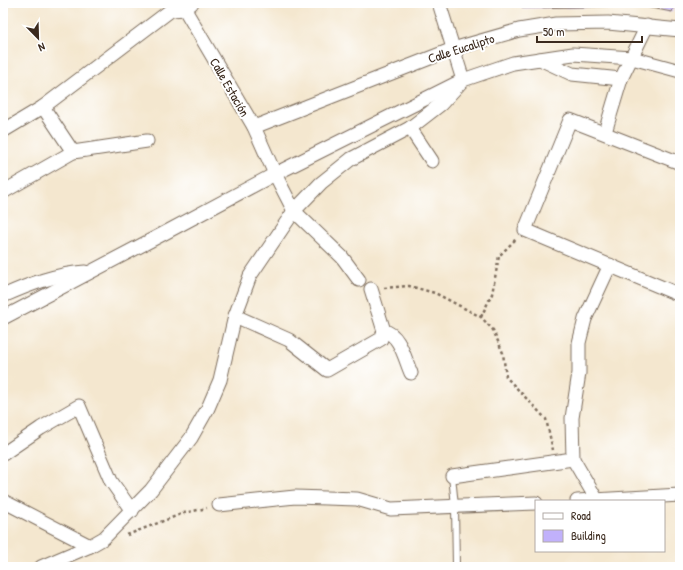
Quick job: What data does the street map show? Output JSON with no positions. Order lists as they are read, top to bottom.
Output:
{
  "streets": {
    "street": ["Calle Eucalipto", "Calle Estación"]
  },
  "crossings": [
    ["Calle Eucalipto", "Calle Estación"]
  ],
  "legend": ["Road", "Building"],
  "scale_bar": "50 m",
  "north": "bottom right"
}
